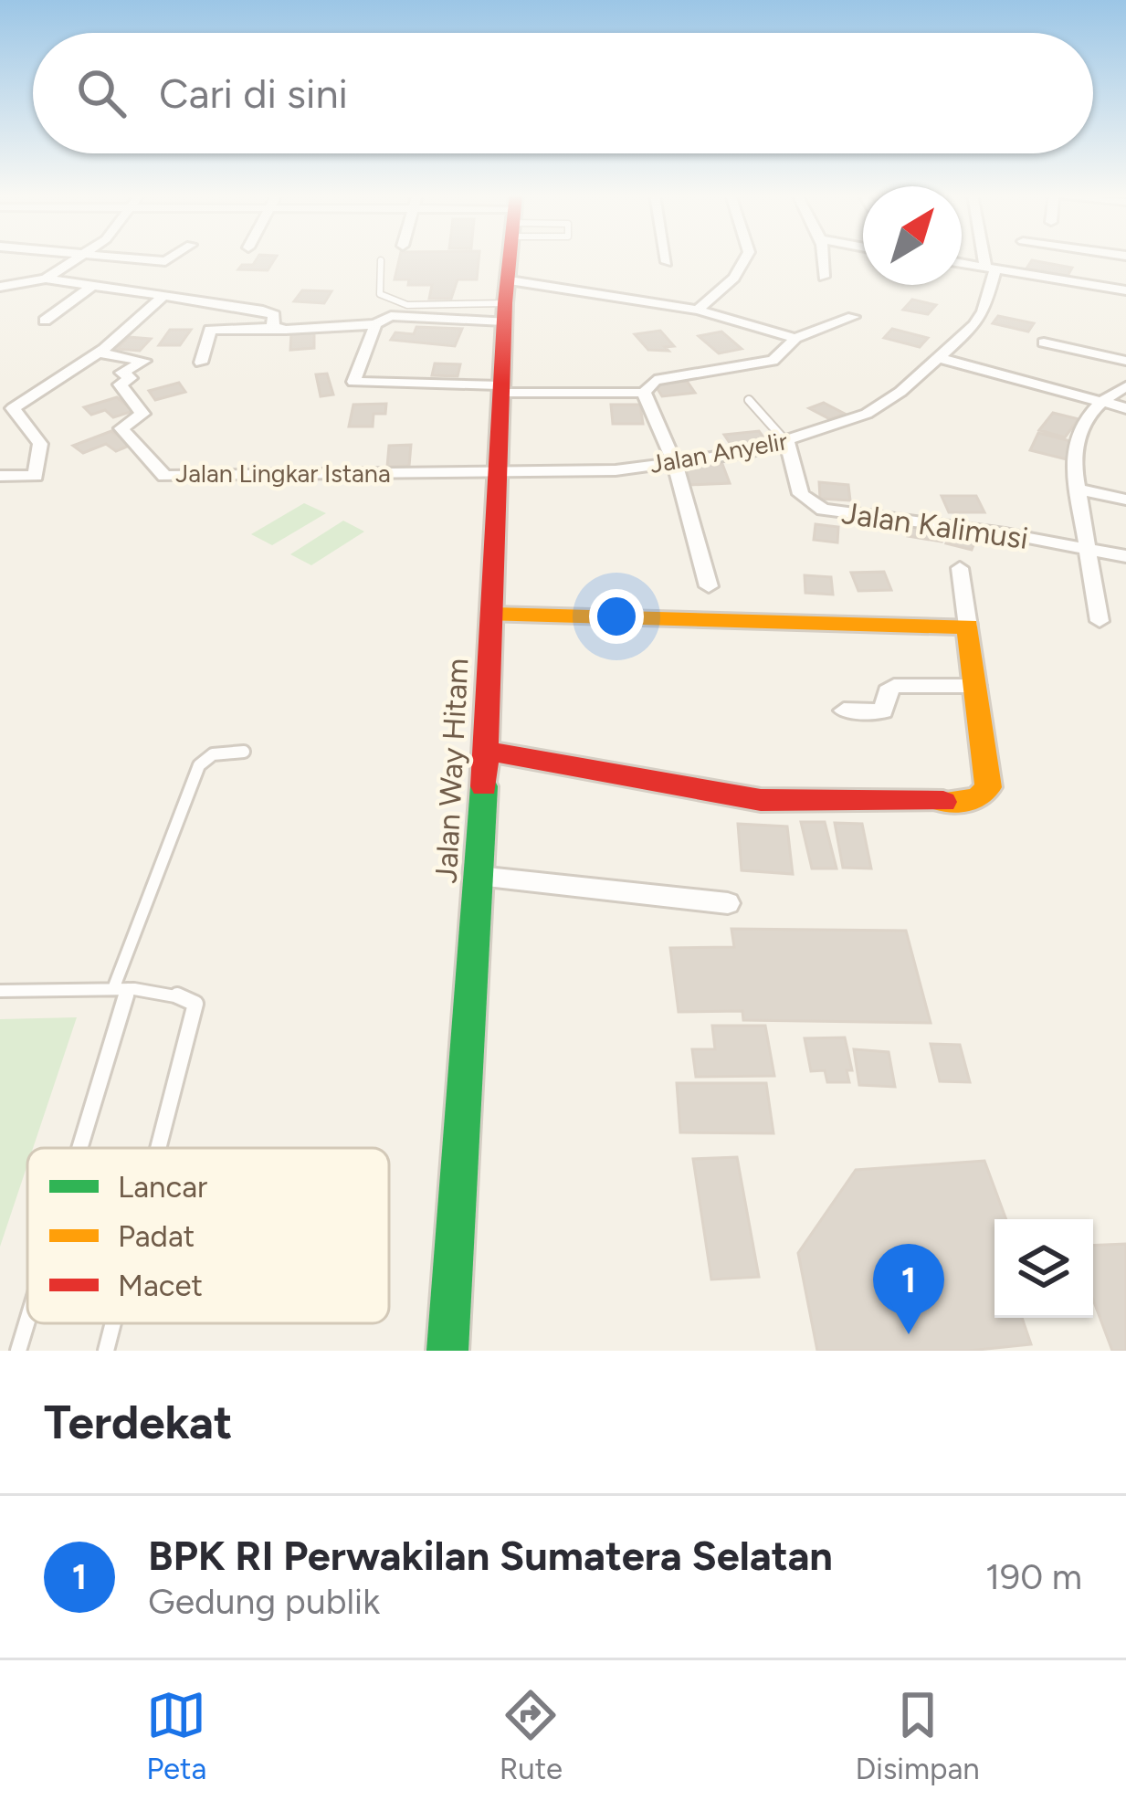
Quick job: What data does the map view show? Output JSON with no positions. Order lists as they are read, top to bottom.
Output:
{
  "streets": {
    "street": [
      "Jalan Anyelir",
      "Jalan Lingkar Istana",
      "Jalan Kalimusi",
      "Jalan Way Hitam"
    ]
  },
  "crossings": [
    ["Jalan Anyelir", "Jalan Lingkar Istana"],
    ["Jalan Anyelir", "Jalan Kalimusi"],
    ["Jalan Anyelir", "Jalan Way Hitam"],
    ["Jalan Lingkar Istana", "Jalan Way Hitam"]
  ],
  "legend": ["Lancar", "Padat", "Macet"],
  "north": "top right",
  "page": {
    "search": "Cari di sini",
    "pins": "1",
    "heading": "Terdekat",
    "list": [
      {
        "mark": "1",
        "name": "BPK RI Perwakilan Sumatera Selatan",
        "note": "Gedung publik",
        "value": "190 m"
      }
    ],
    "nav": ["Peta", "Rute", "Disimpan"]
  }
}
